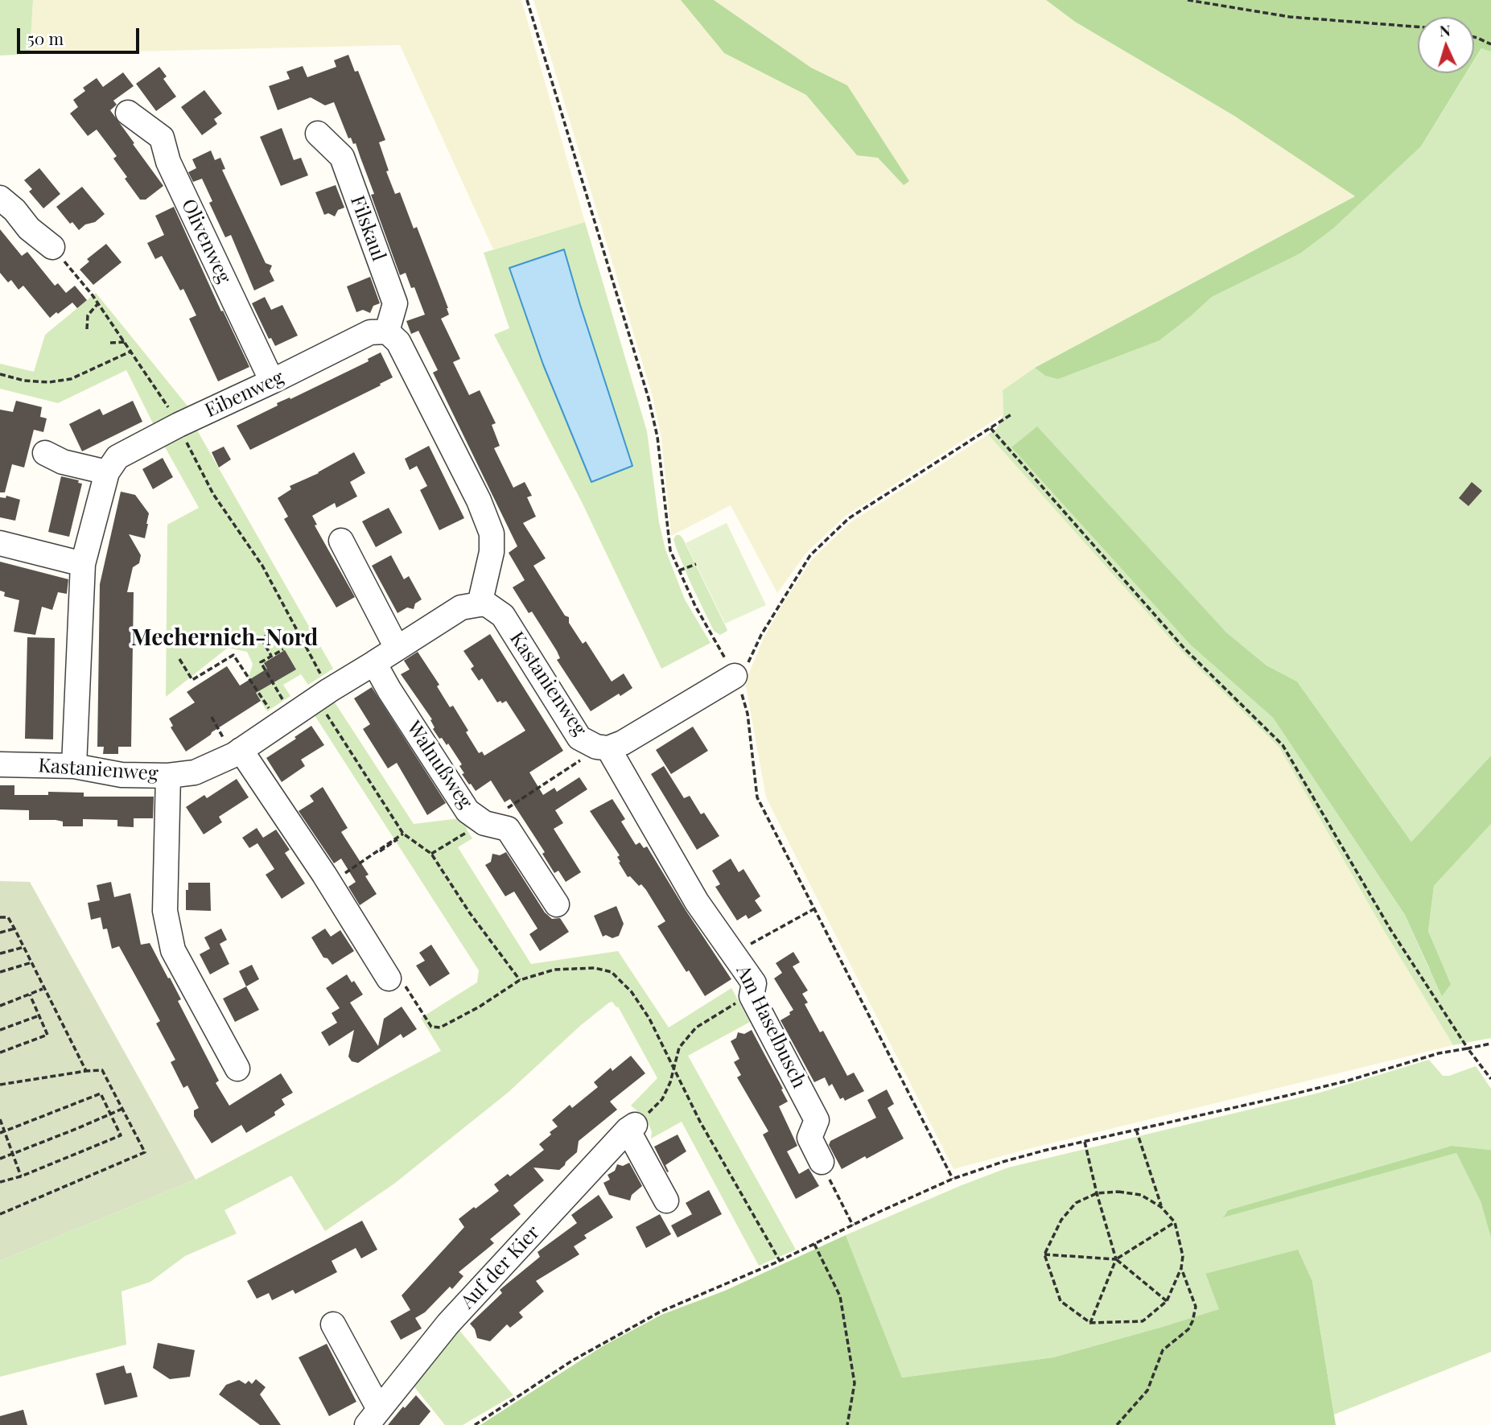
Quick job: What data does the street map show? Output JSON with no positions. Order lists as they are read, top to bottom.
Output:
{
  "streets": {
    "street": [
      "Filskaul",
      "Olivenweg",
      "Eibenweg",
      "Kastanienweg",
      "Walnußweg",
      "Am Haselbusch",
      "Auf der Kier"
    ]
  },
  "crossings": [
    ["Filskaul", "Eibenweg"],
    ["Olivenweg", "Eibenweg"],
    ["Eibenweg", "Kastanienweg"],
    ["Kastanienweg", "Walnußweg"],
    ["Kastanienweg", "Am Haselbusch"]
  ],
  "districts": ["Mechernich-Nord"],
  "scale_bar": "50 m",
  "north": "top"
}
